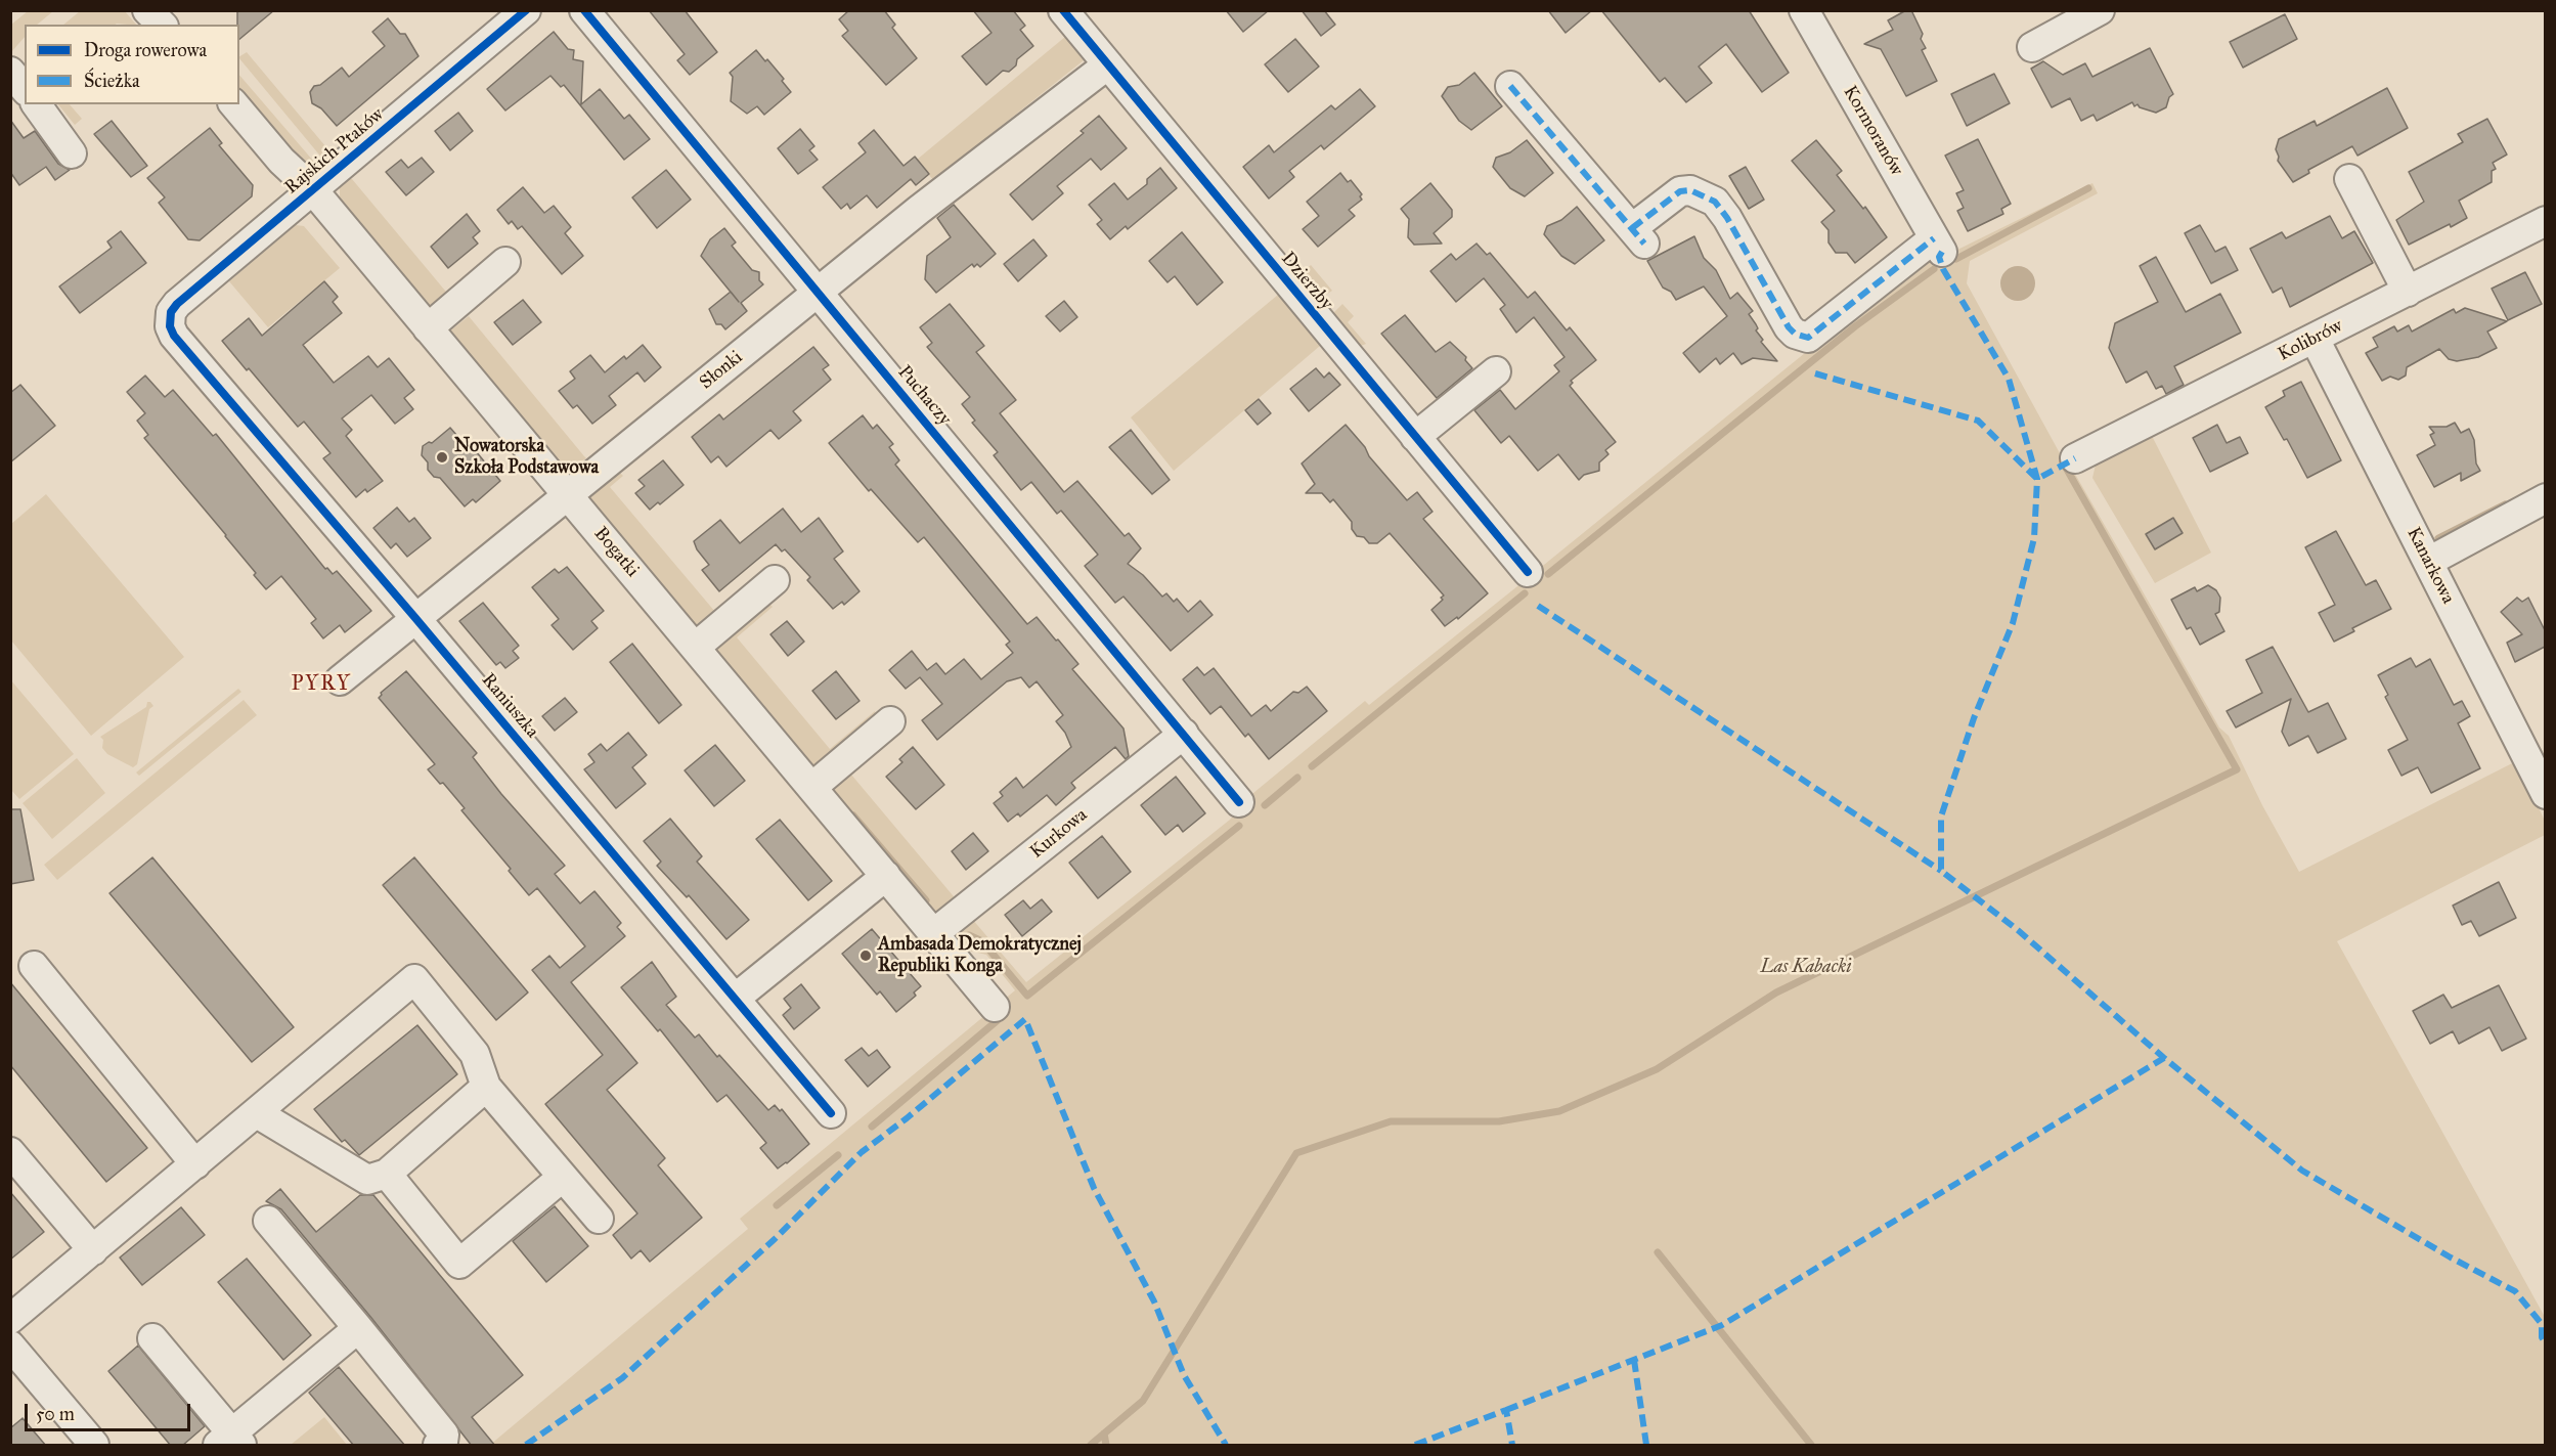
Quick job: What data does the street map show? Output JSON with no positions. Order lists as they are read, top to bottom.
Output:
{
  "streets": {
    "street": [
      "Kormoranów",
      "Rajskich Ptaków",
      "Dzierzby",
      "Kolibrów",
      "Słonki",
      "Puchaczy",
      "Bogatki",
      "Kanarkowa",
      "Raniuszka",
      "Kurkowa"
    ]
  },
  "crossings": [
    ["Rajskich Ptaków", "Bogatki"],
    ["Rajskich Ptaków", "Raniuszka"],
    ["Dzierzby", "Słonki"],
    ["Kolibrów", "Kanarkowa"],
    ["Słonki", "Puchaczy"],
    ["Słonki", "Bogatki"],
    ["Słonki", "Raniuszka"],
    ["Puchaczy", "Kurkowa"],
    ["Bogatki", "Kurkowa"]
  ],
  "districts": ["PYRY"],
  "parks": ["Las Kabacki"],
  "places": ["Nowatorska Szkoła Podstawowa", "Ambasada Demokratycznej Republiki Konga"],
  "legend": ["Droga rowerowa", "Ścieżka"],
  "scale_bar": "50 m"
}
